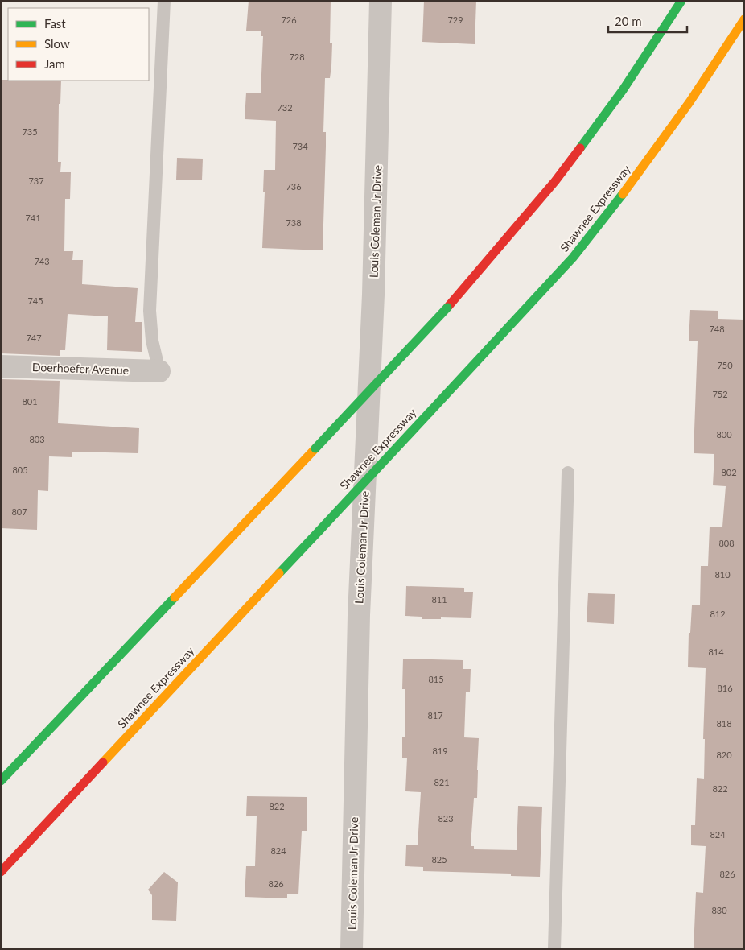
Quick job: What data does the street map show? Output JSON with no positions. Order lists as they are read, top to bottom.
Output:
{
  "streets": {
    "highway": ["Shawnee Expressway"],
    "street": ["Louis Coleman Jr Drive", "Doerhoefer Avenue"]
  },
  "house_numbers": [
    "726",
    "729",
    "728",
    "732",
    "735",
    "734",
    "737",
    "736",
    "741",
    "738",
    "743",
    "745",
    "748",
    "747",
    "750",
    "752",
    "801",
    "800",
    "803",
    "805",
    "802",
    "807",
    "808",
    "810",
    "811",
    "812",
    "814",
    "815",
    "816",
    "817",
    "818",
    "819",
    "820",
    "821",
    "822",
    "822",
    "823",
    "824",
    "824",
    "825",
    "826",
    "826",
    "830"
  ],
  "legend": ["Fast", "Slow", "Jam"],
  "scale_bar": "20 m"
}
